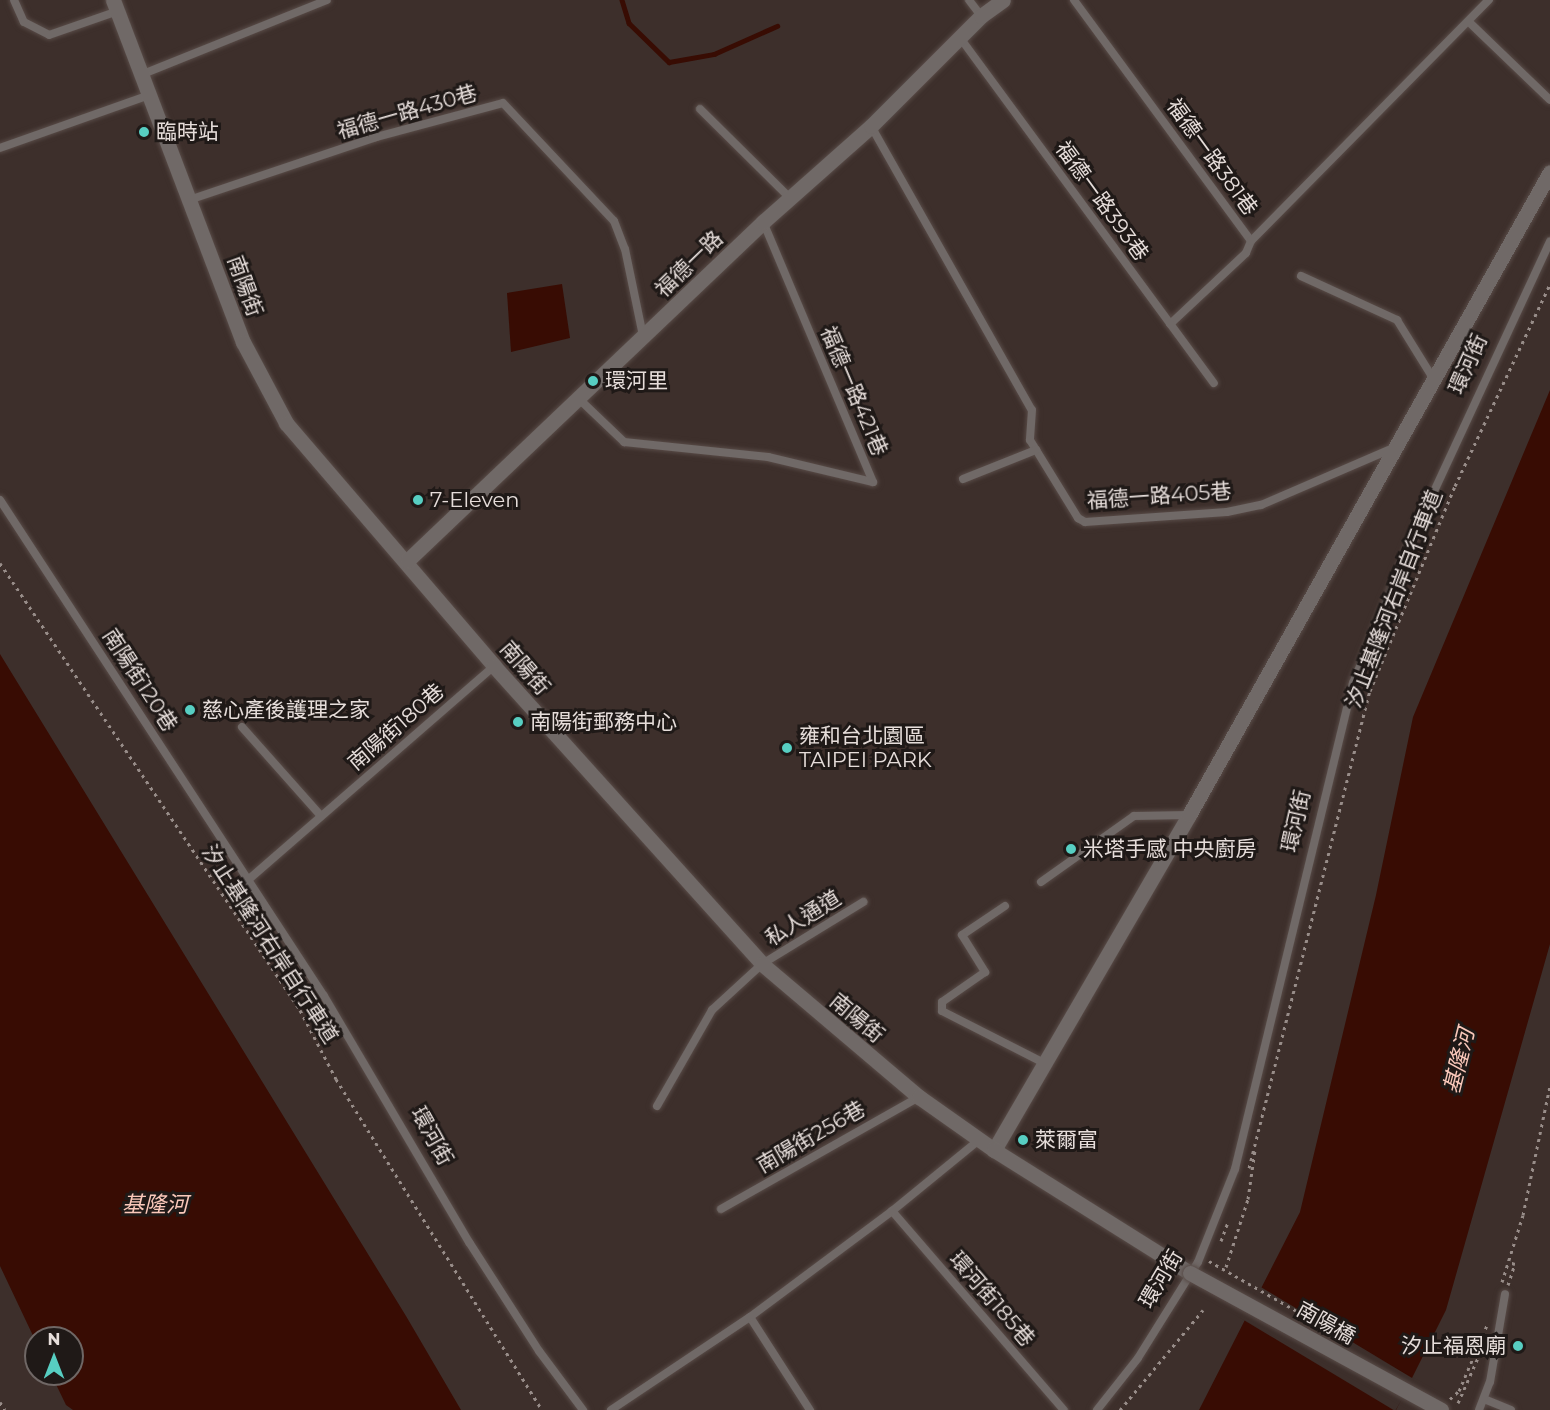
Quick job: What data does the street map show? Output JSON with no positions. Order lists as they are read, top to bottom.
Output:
{
  "streets": {
    "street": [
      "福德一路",
      "南陽街",
      "環河街",
      "南陽橋"
    ],
    "lane": [
      "福德一路430巷",
      "福德一路381巷",
      "福德一路393巷",
      "福德一路421巷",
      "福德一路405巷",
      "南陽街120巷",
      "南陽街180巷",
      "私人通道",
      "南陽街256巷",
      "環河街185巷"
    ],
    "path": ["汐止基隆河右岸自行車道"]
  },
  "crossings": [
    ["福德一路430巷", "福德一路"],
    ["福德一路430巷", "南陽街"],
    ["福德一路381巷", "福德一路393巷"],
    ["福德一路393巷", "福德一路"],
    ["福德一路", "南陽街"],
    ["福德一路", "福德一路421巷"],
    ["福德一路", "福德一路405巷"],
    ["南陽街", "環河街"],
    ["南陽街", "南陽街180巷"],
    ["南陽街", "私人通道"],
    ["南陽街", "南陽街256巷"],
    ["南陽街", "南陽橋"],
    ["環河街", "福德一路405巷"],
    ["環河街", "南陽街120巷"],
    ["環河街", "南陽街180巷"],
    ["環河街", "南陽橋"],
    ["南陽街120巷", "南陽街180巷"]
  ],
  "water": ["基隆河"],
  "places": [
    "臨時站",
    "環河里",
    "7-Eleven",
    "慈心產後護理之家",
    "南陽街郵務中心",
    "雍和台北園區 TAIPEI PARK",
    "米塔手感 中央廚房",
    "萊爾富",
    "汐止福恩廟"
  ],
  "north": "top"
}
